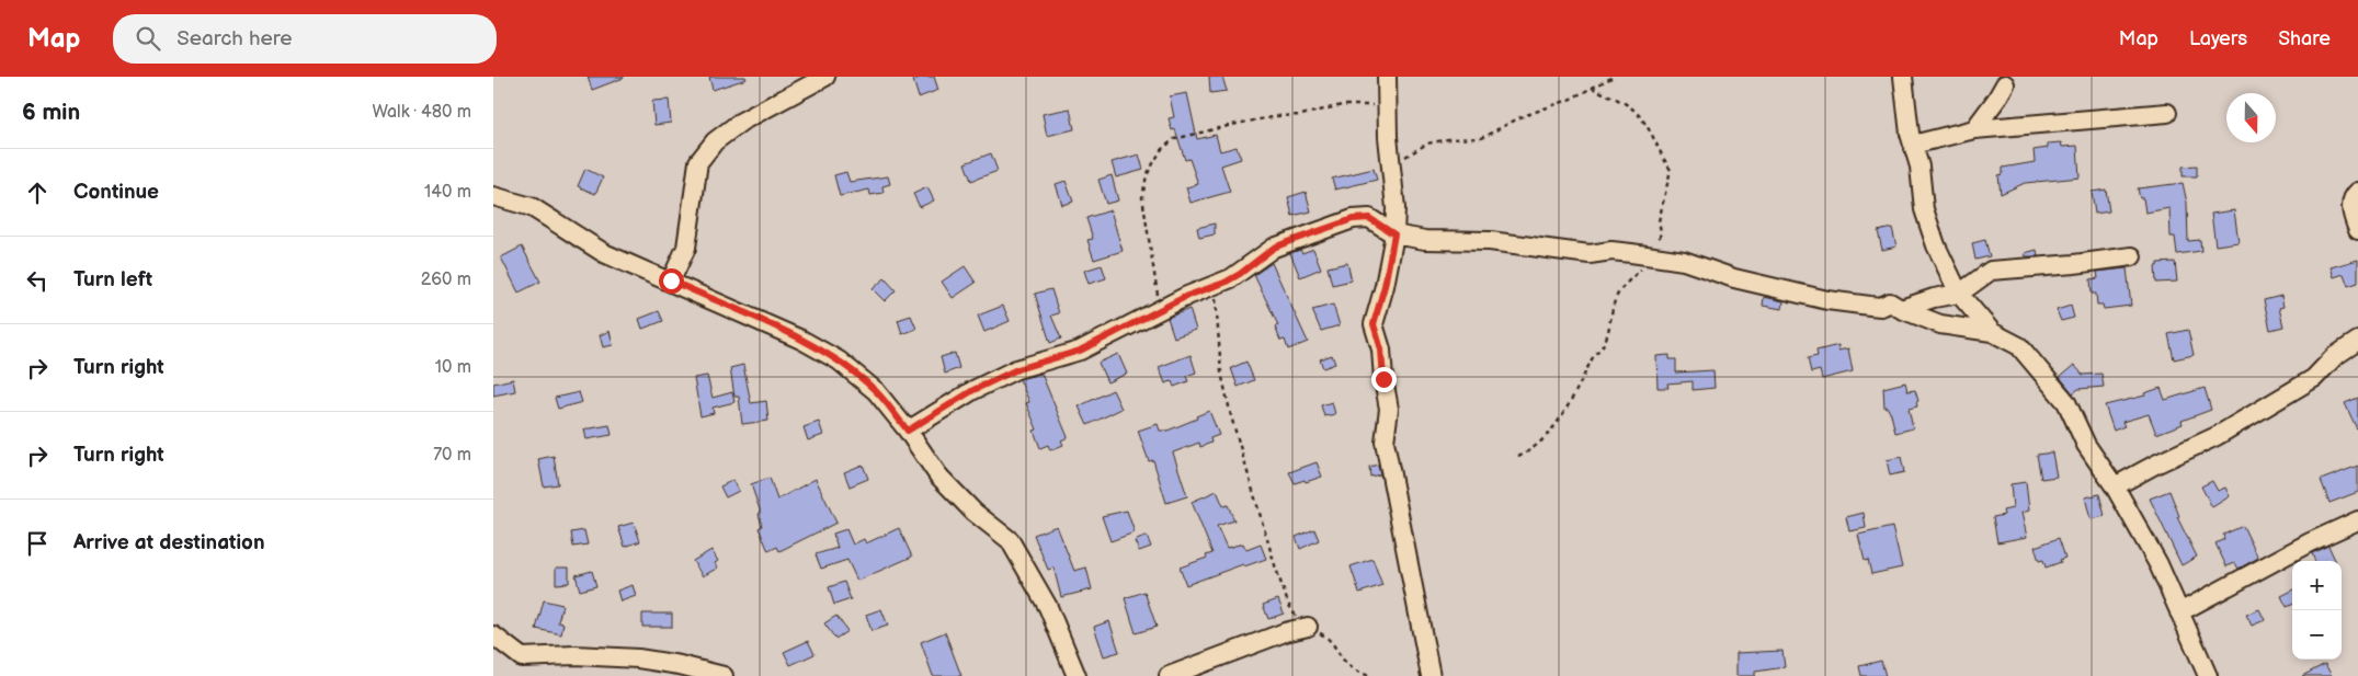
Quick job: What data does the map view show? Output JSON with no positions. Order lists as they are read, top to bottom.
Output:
{
  "north": "bottom",
  "page": {
    "header": "Map",
    "search": "Search here",
    "nav": ["Map", "Layers", "Share"],
    "heading": ["6 min", "Walk · 480 m"],
    "list": [
      ["Continue", "140 m"],
      ["Turn left", "260 m"],
      ["Turn right", "10 m"],
      ["Turn right", "70 m"],
      "Arrive at destination"
    ],
    "map_buttons": ["+", "−"]
  }
}
